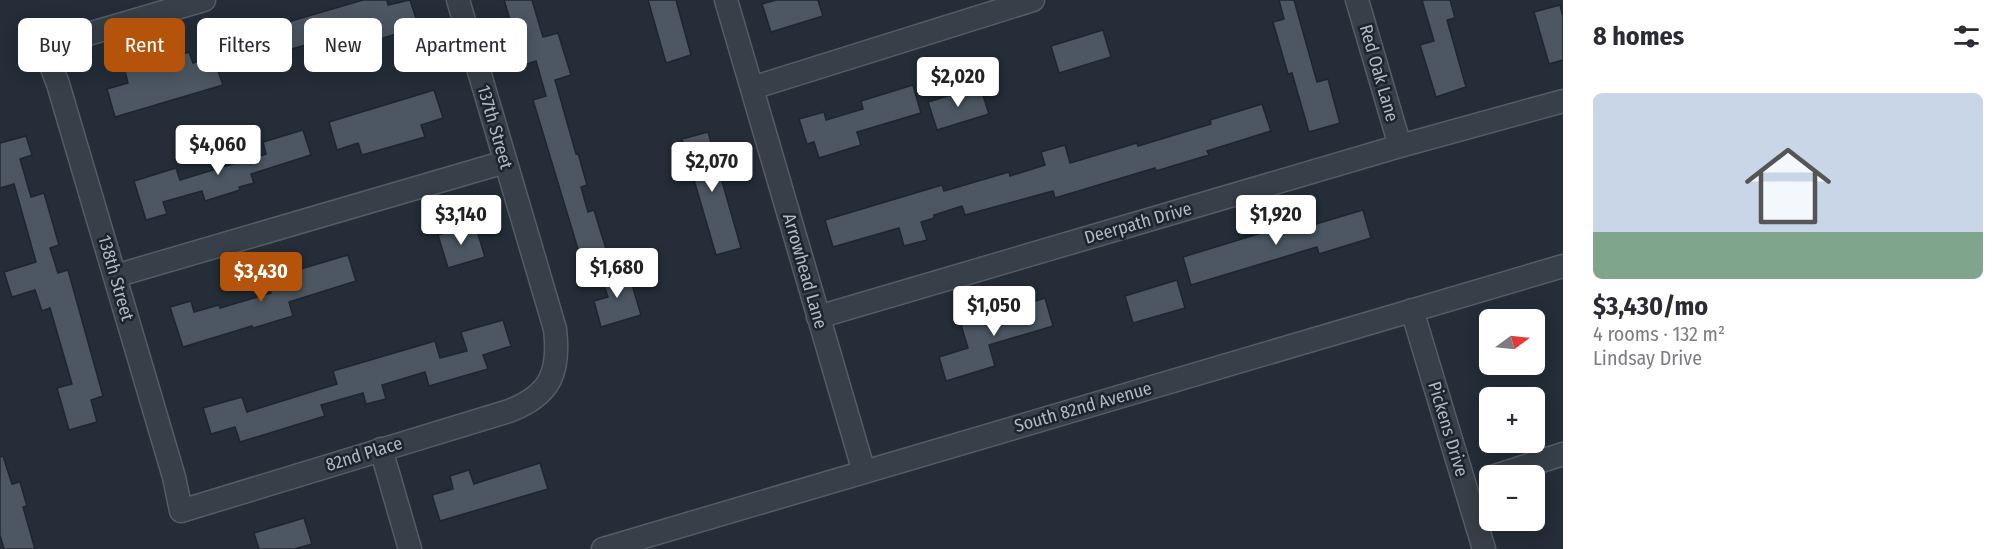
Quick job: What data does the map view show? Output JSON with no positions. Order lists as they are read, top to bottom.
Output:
{
  "streets": {
    "street": [
      "Red Oak Lane",
      "137th Street",
      "Deerpath Drive",
      "Arrowhead Lane",
      "138th Street",
      "South 82nd Avenue",
      "Pickens Drive",
      "82nd Place"
    ]
  },
  "crossings": [
    ["Red Oak Lane", "Deerpath Drive"],
    ["137th Street", "82nd Place"],
    ["Deerpath Drive", "Arrowhead Lane"],
    ["Arrowhead Lane", "South 82nd Avenue"],
    ["138th Street", "82nd Place"],
    ["South 82nd Avenue", "Pickens Drive"]
  ],
  "north": "right",
  "page": {
    "heading": "8 homes",
    "chip": [
      "Buy",
      "Rent",
      "Filters",
      "New",
      "Apartment"
    ],
    "price": [
      "$2,020",
      "$4,060",
      "$2,070",
      "$3,140",
      "$1,920",
      "$1,680",
      "$3,430",
      "$1,050"
    ],
    "list": [
      {
        "name": "$3,430/mo",
        "note": "4 rooms · 132 m² · Lindsay Drive"
      }
    ],
    "map_buttons": ["+", "−"]
  }
}
